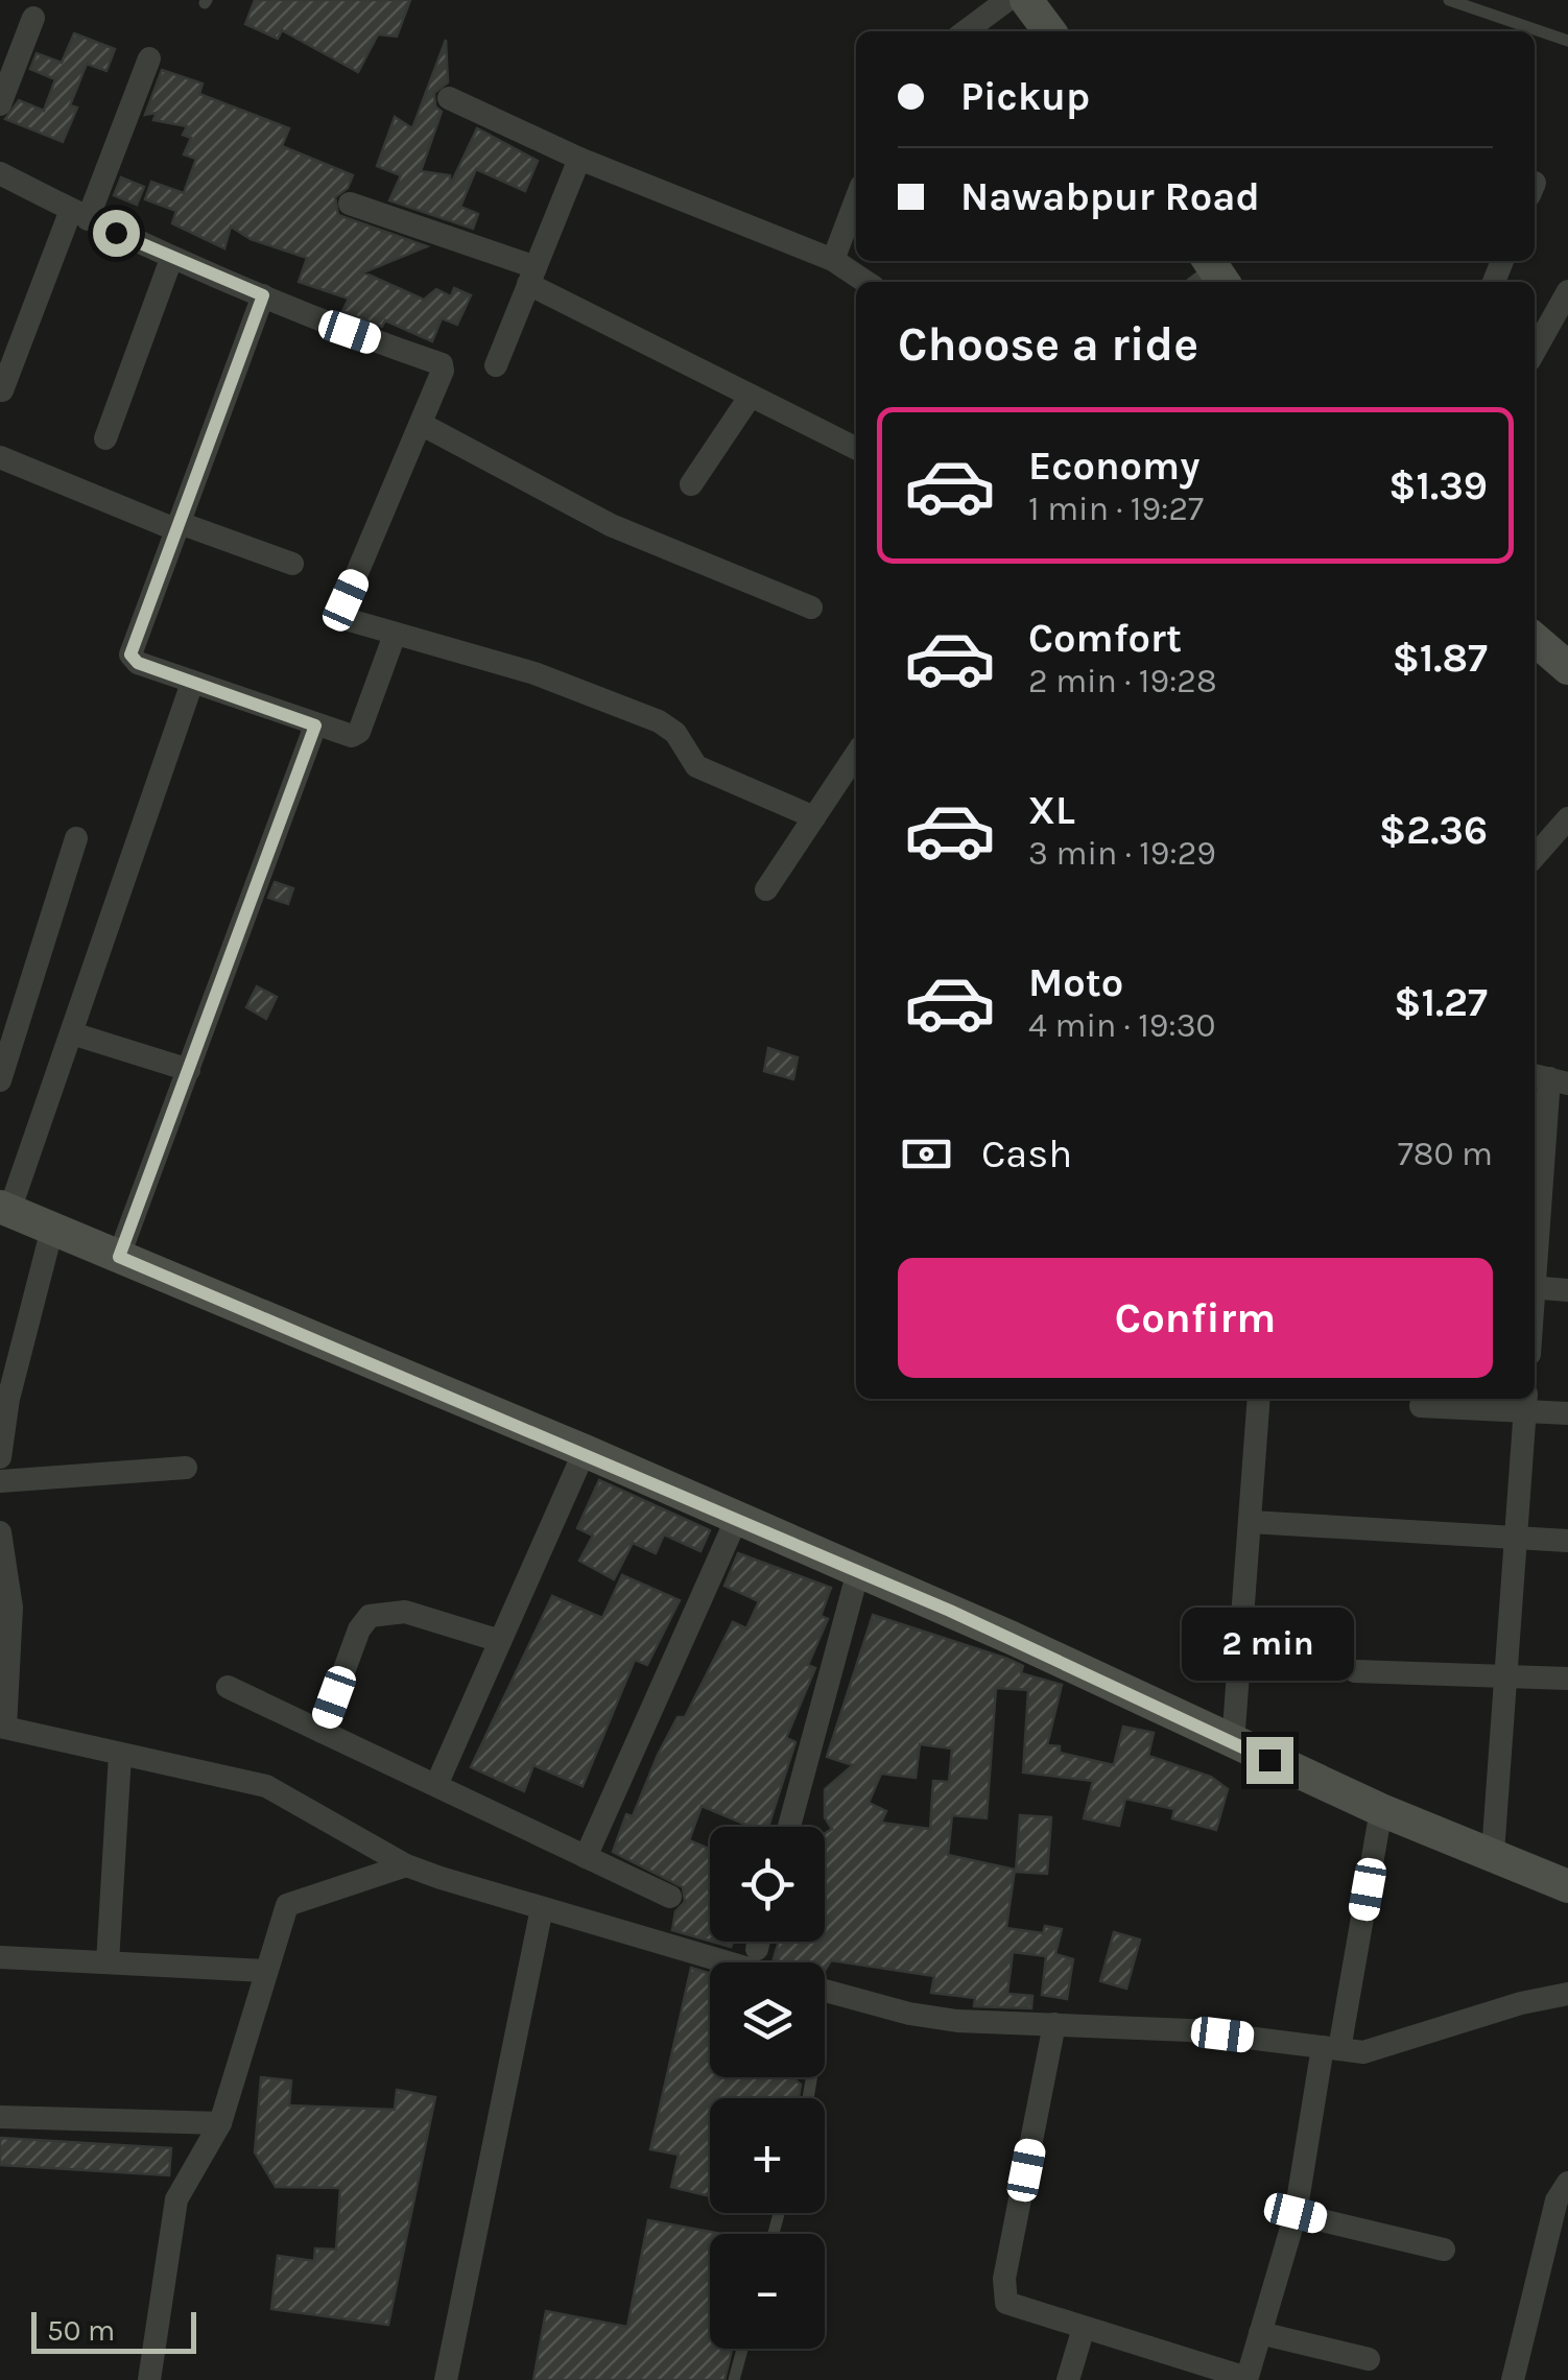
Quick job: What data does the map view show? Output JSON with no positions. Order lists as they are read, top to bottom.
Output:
{
  "scale_bar": "50 m",
  "page": {
    "banner": ["Pickup", "Nawabpur Road"],
    "heading": "Choose a ride",
    "list": [
      {
        "name": "Economy",
        "note": "1 min · 19:27",
        "value": "$1.39"
      },
      {
        "name": "Comfort",
        "note": "2 min · 19:28",
        "value": "$1.87"
      },
      {
        "name": "XL",
        "note": "3 min · 19:29",
        "value": "$2.36"
      },
      {
        "name": "Moto",
        "note": "4 min · 19:30",
        "value": "$1.27"
      }
    ],
    "pay": ["Cash", "780 m"],
    "buttons": "Confirm",
    "bubble": "2 min",
    "map_buttons": ["+", "−"],
    "scale": "50 m"
  }
}
